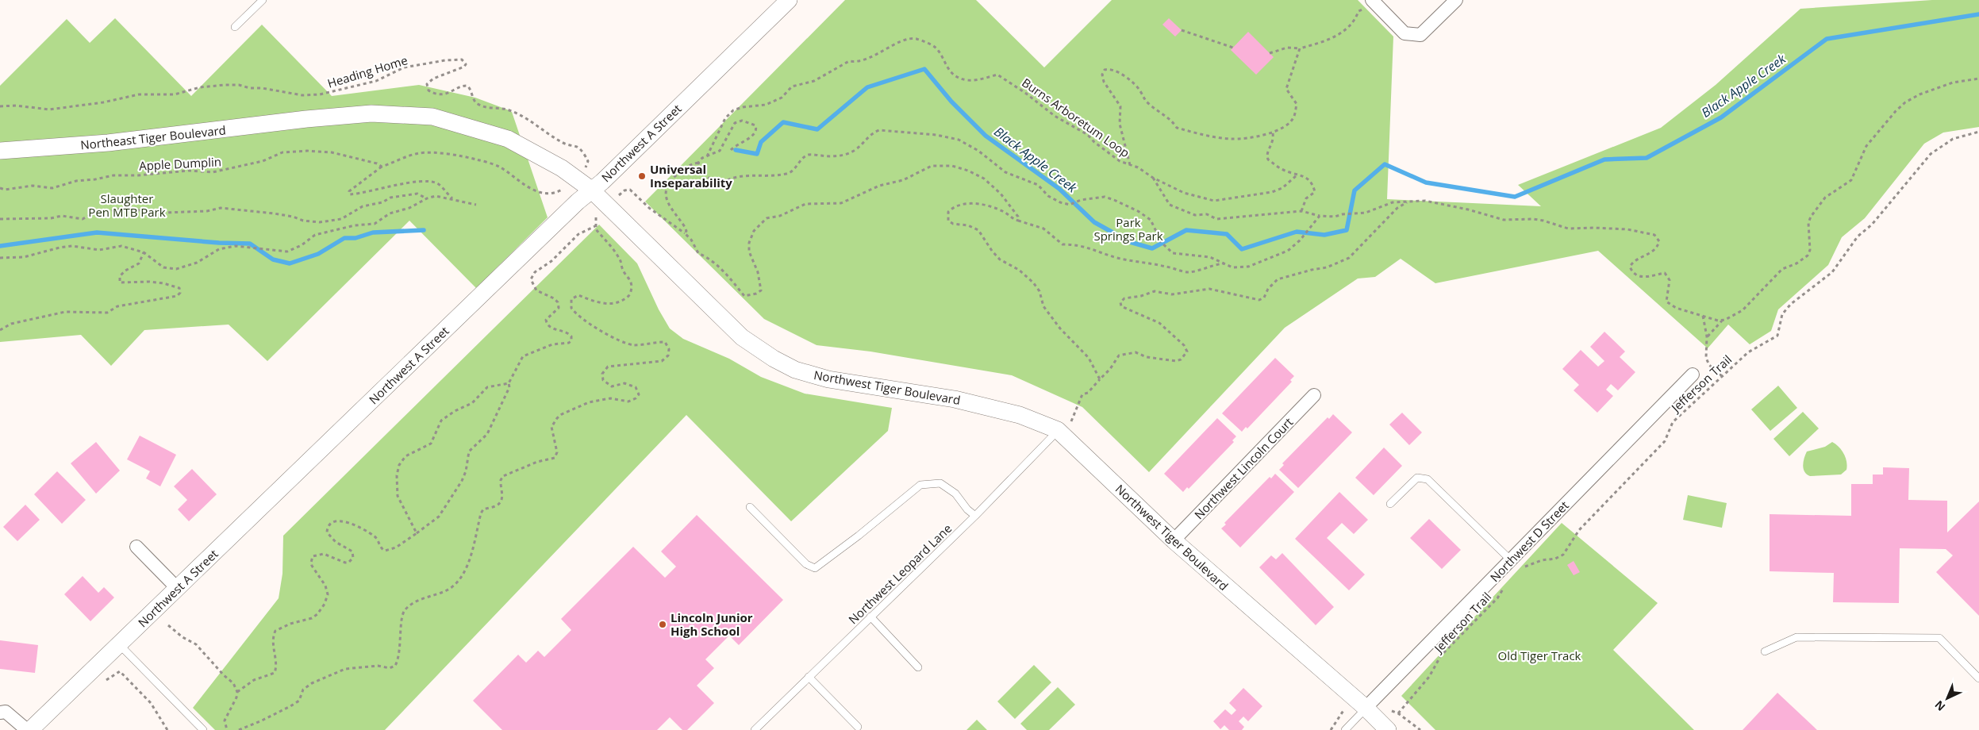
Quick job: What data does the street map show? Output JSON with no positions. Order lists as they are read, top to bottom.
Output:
{
  "streets": {
    "street": [
      "Northeast Tiger Boulevard",
      "Northwest A Street",
      "Northwest Tiger Boulevard",
      "Northwest Lincoln Court",
      "Northwest D Street"
    ],
    "lane": ["Northwest Leopard Lane"],
    "path": [
      "Heading Home",
      "Burns Arboretum Loop",
      "Apple Dumplin",
      "Jefferson Trail"
    ]
  },
  "crossings": [
    ["Northeast Tiger Boulevard", "Northwest Tiger Boulevard"],
    ["Northwest A Street", "Northwest Tiger Boulevard"],
    ["Northwest Tiger Boulevard", "Northwest Lincoln Court"],
    ["Northwest Tiger Boulevard", "Northwest D Street"],
    ["Northwest Tiger Boulevard", "Northwest Leopard Lane"]
  ],
  "water": ["Black Apple Creek"],
  "parks": ["Slaughter Pen MTB Park", "Park Springs Park", "Old Tiger Track"],
  "places": ["Universal Inseparability", "Lincoln Junior High School"],
  "north": "bottom left"
}
